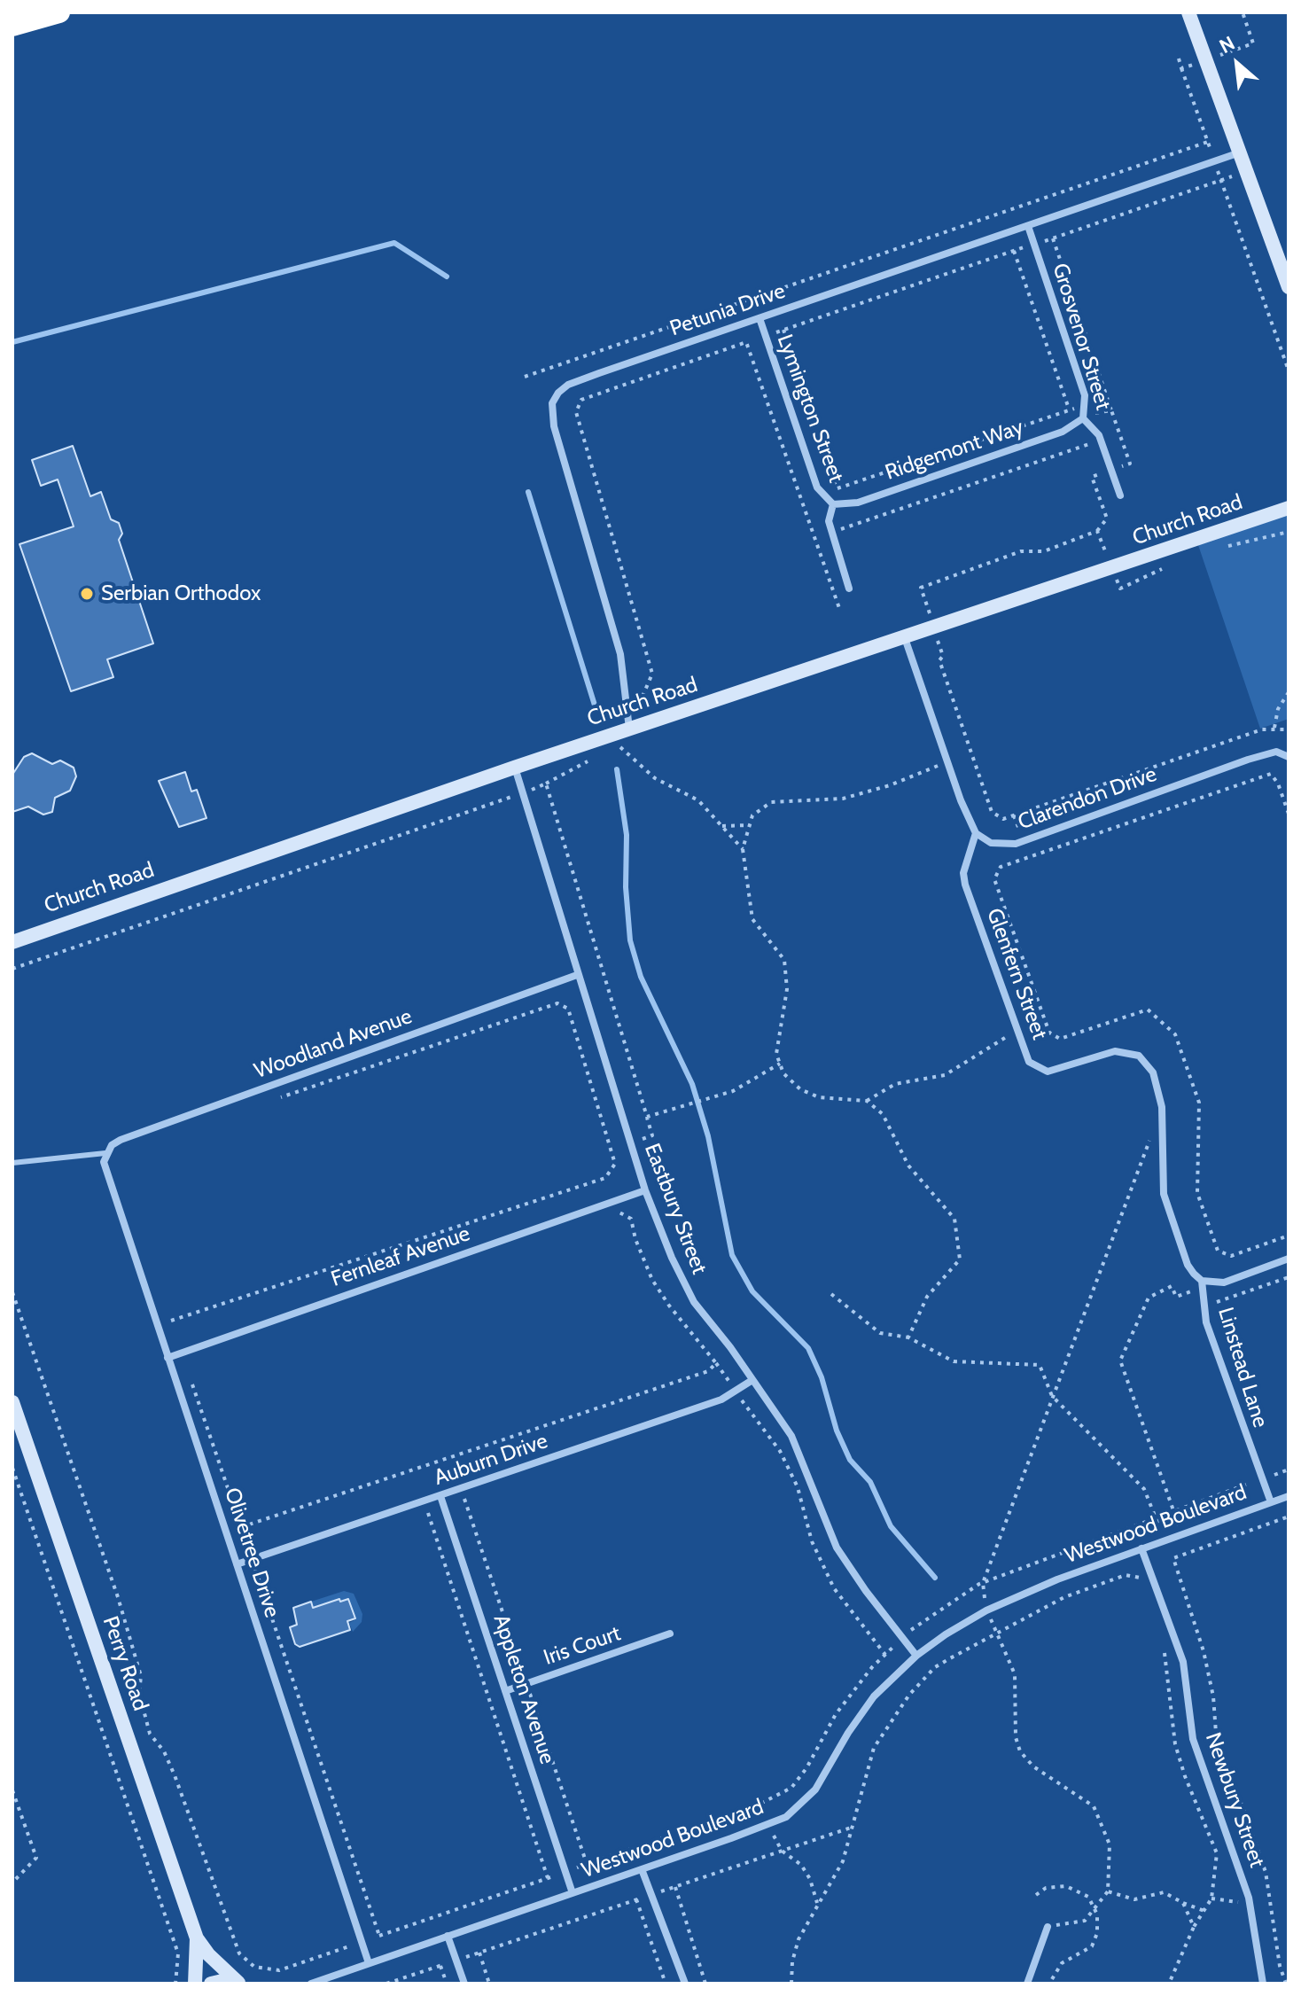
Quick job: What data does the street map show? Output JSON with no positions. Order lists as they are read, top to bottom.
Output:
{
  "streets": {
    "main road": ["Church Road", "Perry Road"],
    "street": [
      "Petunia Drive",
      "Grosvenor Street",
      "Lymington Street",
      "Ridgemont Way",
      "Clarendon Drive",
      "Glenfern Street",
      "Woodland Avenue",
      "Eastbury Street",
      "Fernleaf Avenue",
      "Linstead Lane",
      "Auburn Drive",
      "Westwood Boulevard",
      "Olivetree Drive",
      "Iris Court",
      "Appleton Avenue",
      "Newbury Street"
    ]
  },
  "crossings": [
    ["Petunia Drive", "Grosvenor Street"],
    ["Petunia Drive", "Lymington Street"],
    ["Petunia Drive", "Church Road"],
    ["Grosvenor Street", "Ridgemont Way"],
    ["Lymington Street", "Ridgemont Way"],
    ["Church Road", "Eastbury Street"],
    ["Clarendon Drive", "Glenfern Street"],
    ["Glenfern Street", "Linstead Lane"],
    ["Woodland Avenue", "Eastbury Street"],
    ["Woodland Avenue", "Olivetree Drive"],
    ["Eastbury Street", "Fernleaf Avenue"],
    ["Eastbury Street", "Auburn Drive"],
    ["Eastbury Street", "Westwood Boulevard"],
    ["Fernleaf Avenue", "Olivetree Drive"],
    ["Linstead Lane", "Westwood Boulevard"],
    ["Auburn Drive", "Olivetree Drive"],
    ["Auburn Drive", "Appleton Avenue"],
    ["Westwood Boulevard", "Olivetree Drive"],
    ["Westwood Boulevard", "Appleton Avenue"],
    ["Westwood Boulevard", "Newbury Street"],
    ["Iris Court", "Appleton Avenue"]
  ],
  "places": ["Serbian Orthodox"],
  "north": "top left"
}
